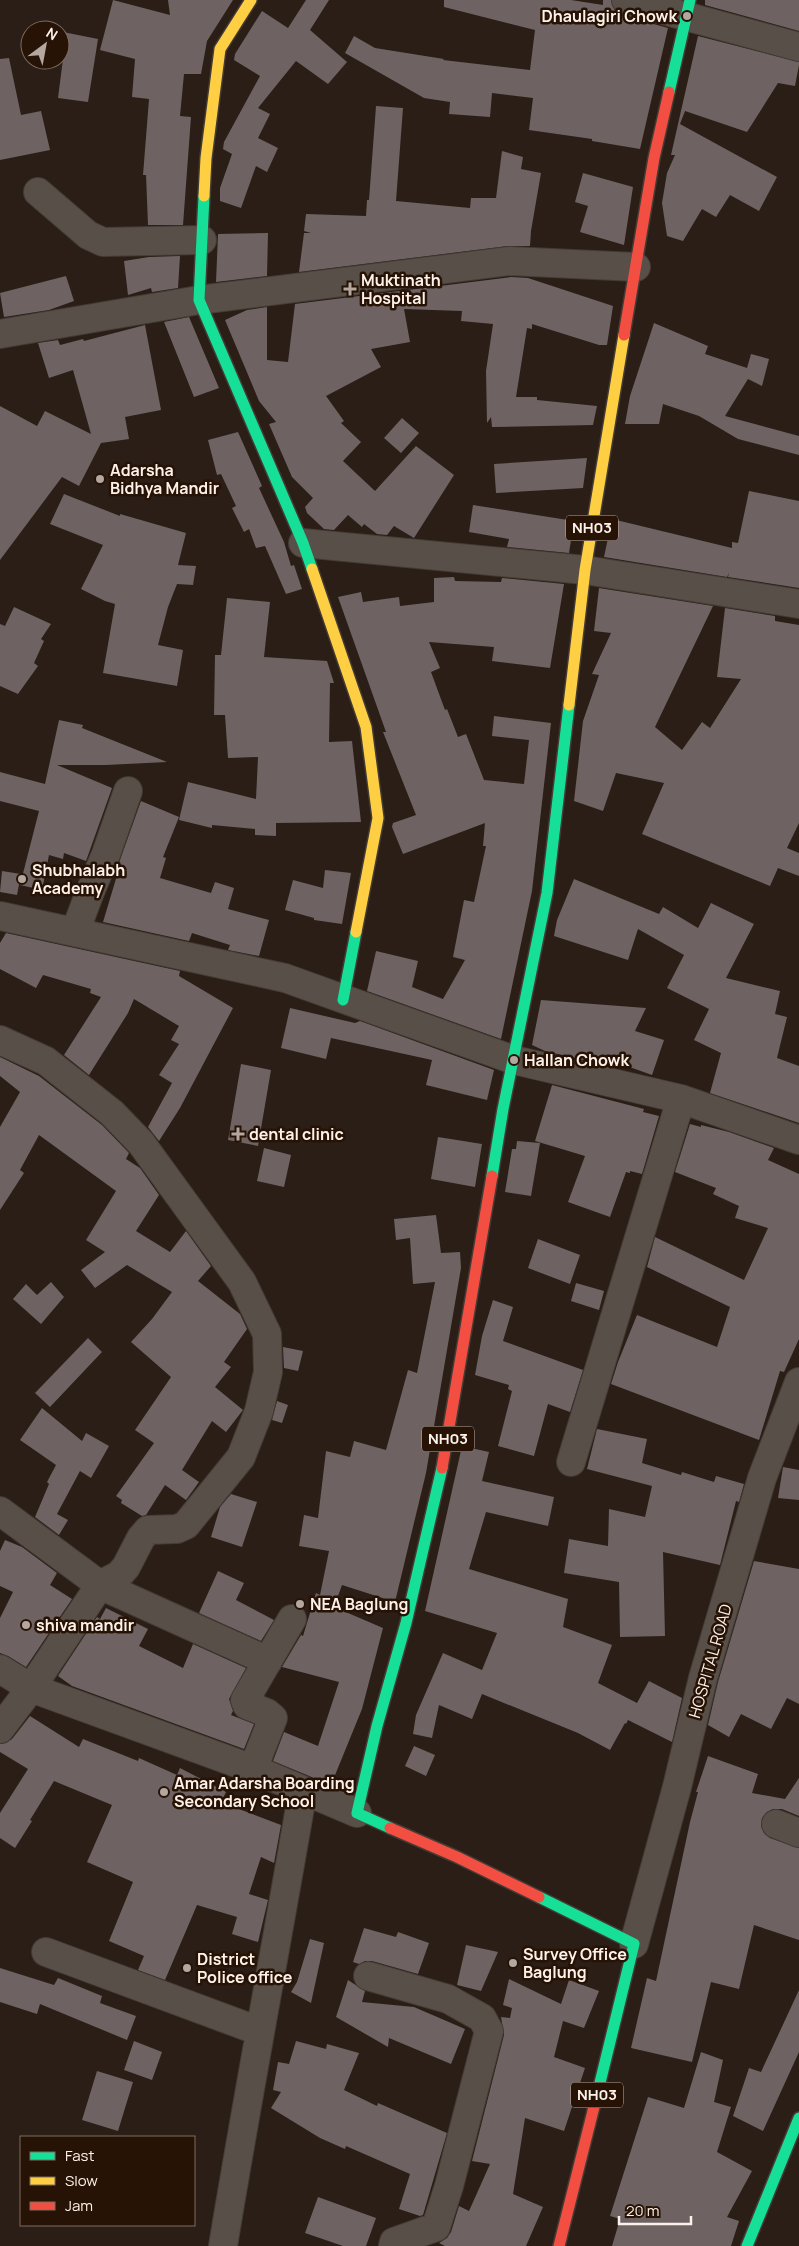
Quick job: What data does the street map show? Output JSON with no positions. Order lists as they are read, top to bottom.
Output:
{
  "streets": {
    "main road": ["NH03"],
    "street": ["HOSPITAL ROAD"]
  },
  "crossings": [
    ["NH03", "HOSPITAL ROAD"]
  ],
  "places": {
    "other": [
      "Dhaulagiri Chowk",
      "Adarsha Bidhya Mandir",
      "Shubhalabh Academy",
      "Hallan Chowk",
      "NEA Baglung",
      "shiva mandir",
      "Amar Adarsha Boarding Secondary School",
      "Survey Office Baglung",
      "District Police office"
    ],
    "health": ["Muktinath Hospital", "dental clinic"]
  },
  "legend": ["Fast", "Slow", "Jam"],
  "scale_bar": "20 m",
  "north": "top right"
}
